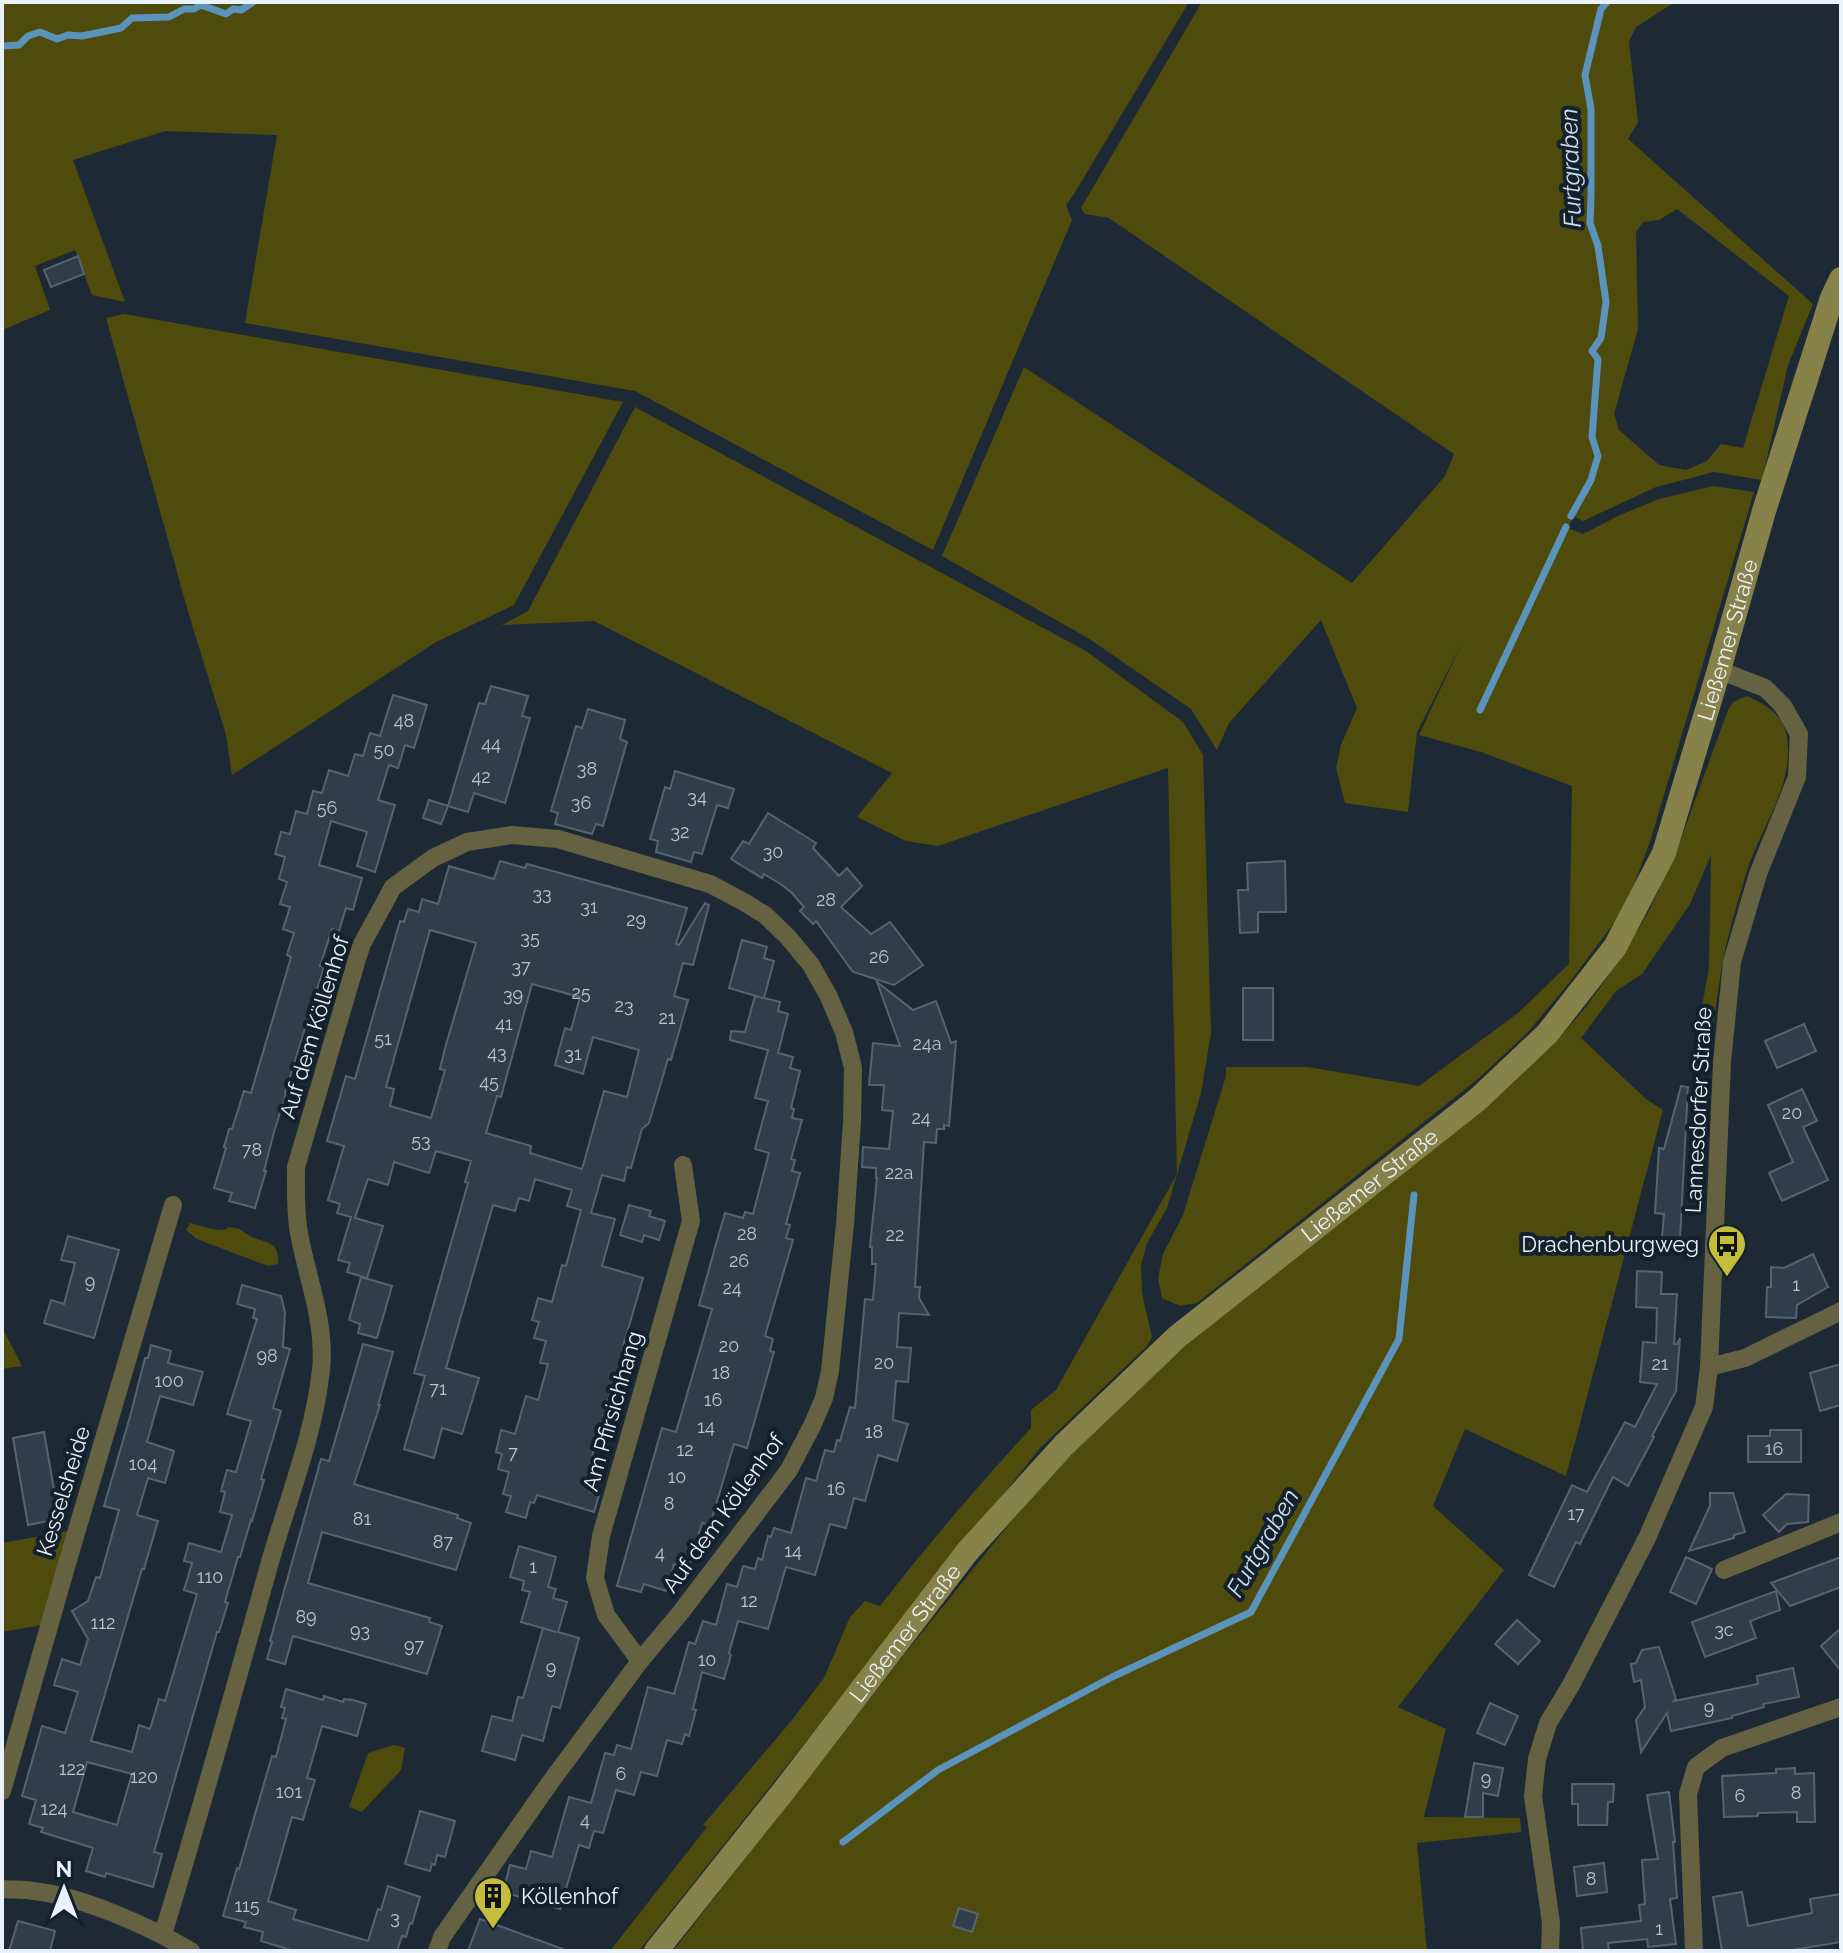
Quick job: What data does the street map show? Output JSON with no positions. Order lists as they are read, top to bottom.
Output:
{
  "streets": {
    "street": [
      "Ließemer Straße",
      "Auf dem Köllenhof",
      "Lannesdorfer Straße",
      "Am Pfirsichhang",
      "Kesselsheide"
    ]
  },
  "crossings": [
    ["Ließemer Straße", "Lannesdorfer Straße"],
    ["Auf dem Köllenhof", "Am Pfirsichhang"]
  ],
  "water": ["Furtgraben"],
  "places": {
    "bus stop": ["Drachenburgweg"],
    "building": ["Köllenhof"]
  },
  "house_numbers": [
    "48",
    "44",
    "50",
    "38",
    "42",
    "34",
    "36",
    "56",
    "32",
    "30",
    "33",
    "28",
    "31",
    "29",
    "35",
    "26",
    "37",
    "25",
    "39",
    "23",
    "21",
    "41",
    "51",
    "24a",
    "43",
    "31",
    "45",
    "20",
    "24",
    "53",
    "78",
    "22a",
    "28",
    "22",
    "26",
    "9",
    "1",
    "24",
    "20",
    "98",
    "20",
    "21",
    "18",
    "100",
    "71",
    "16",
    "14",
    "18",
    "16",
    "12",
    "7",
    "104",
    "10",
    "16",
    "8",
    "17",
    "81",
    "87",
    "14",
    "4",
    "1",
    "110",
    "12",
    "89",
    "112",
    "3c",
    "93",
    "97",
    "10",
    "9",
    "9",
    "122",
    "6",
    "120",
    "9",
    "101",
    "8",
    "6",
    "124",
    "4",
    "8",
    "115",
    "3",
    "1"
  ],
  "north": "top"
}
